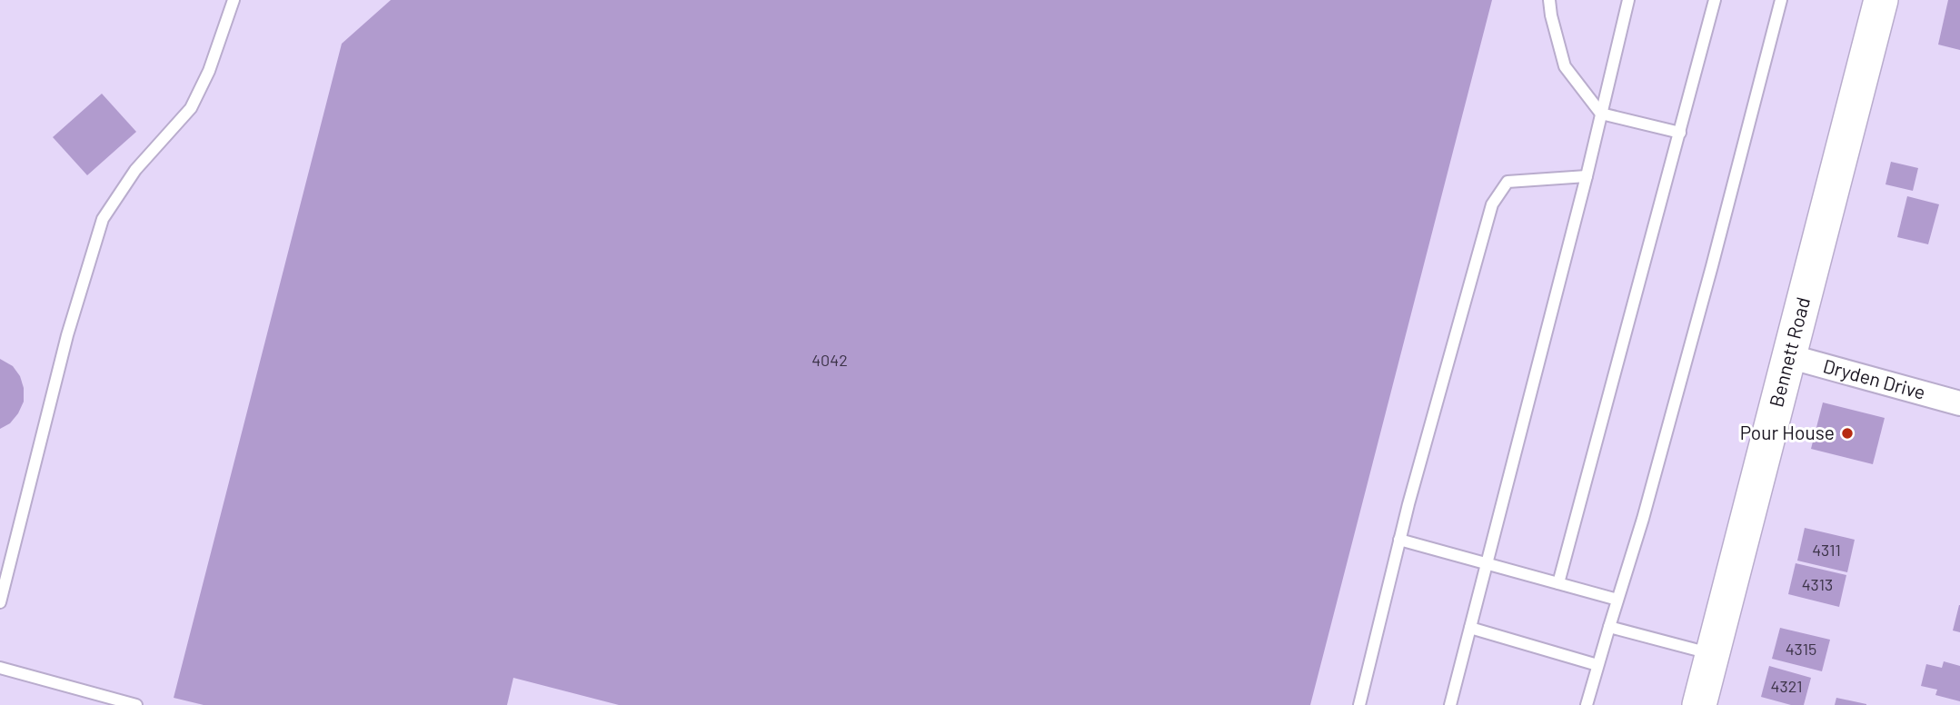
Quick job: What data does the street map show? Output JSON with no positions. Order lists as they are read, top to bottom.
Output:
{
  "streets": {
    "street": ["Bennett Road", "Dryden Drive"]
  },
  "crossings": [
    ["Bennett Road", "Dryden Drive"]
  ],
  "places": ["Pour House"],
  "house_numbers": [
    "4042",
    "4311",
    "4313",
    "4315",
    "4321"
  ]
}
